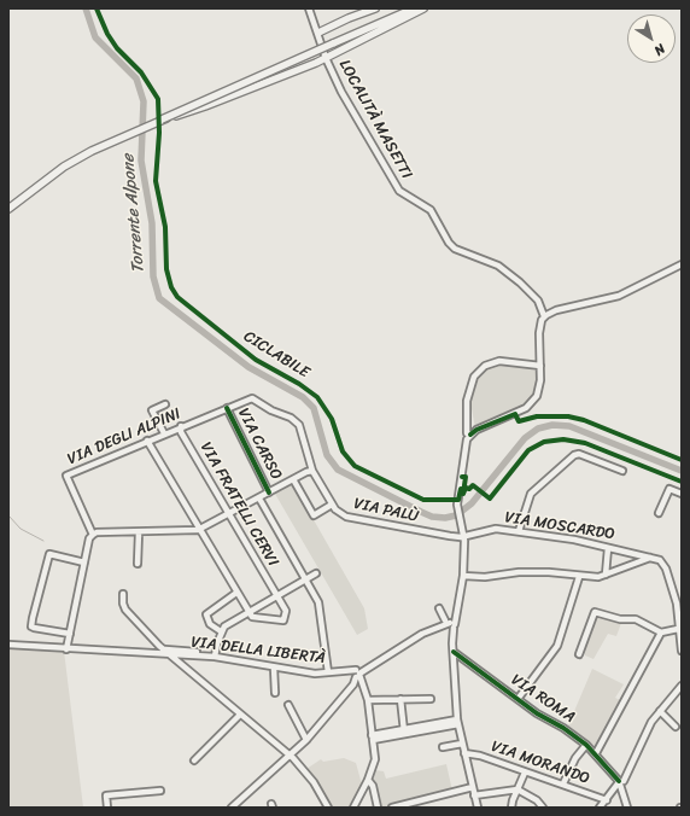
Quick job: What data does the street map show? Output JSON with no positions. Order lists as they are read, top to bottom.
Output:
{
  "streets": {
    "street": [
      "LOCALITÀ MASETTI",
      "VIA DEGLI ALPINI",
      "VIA CARSO",
      "VIA FRATELLI CERVI",
      "VIA PALÙ",
      "VIA MOSCARDO",
      "VIA DELLA LIBERTÀ",
      "VIA ROMA",
      "VIA MORANDO"
    ],
    "cycle path": ["CICLABILE"]
  },
  "crossings": [
    ["VIA DEGLI ALPINI", "VIA CARSO"],
    ["VIA DEGLI ALPINI", "VIA FRATELLI CERVI"],
    ["VIA DEGLI ALPINI", "VIA PALÙ"],
    ["VIA PALÙ", "VIA MOSCARDO"]
  ],
  "water": ["Torrente Alpone"],
  "north": "bottom right"
}
